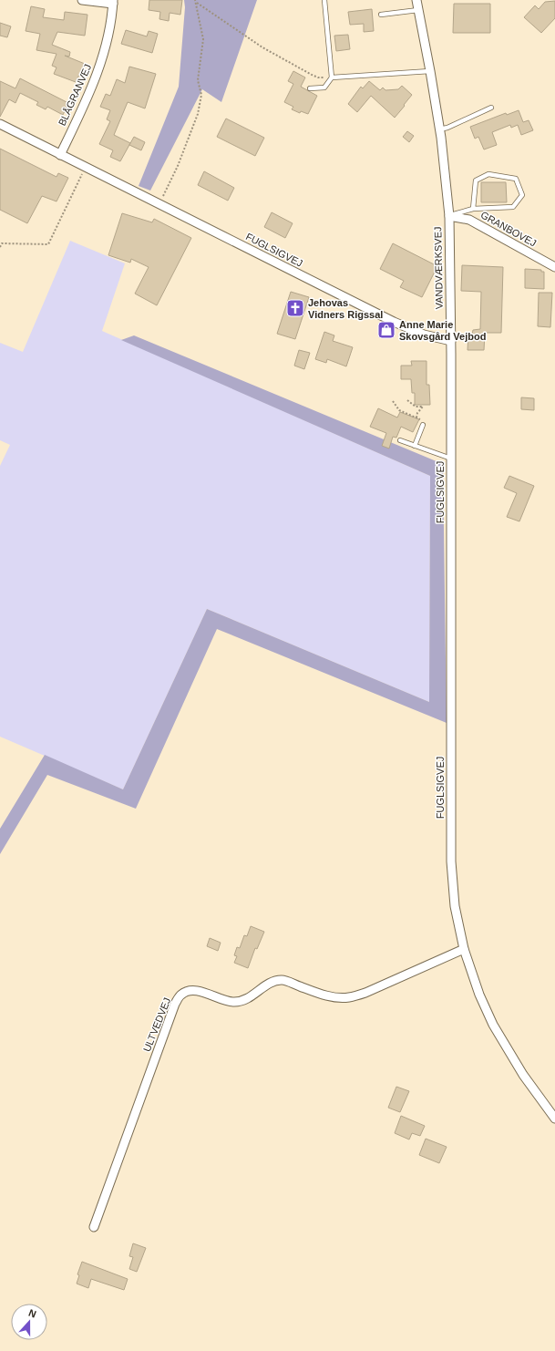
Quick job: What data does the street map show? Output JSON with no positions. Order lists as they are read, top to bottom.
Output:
{
  "streets": {
    "street": [
      "BLÅGRANVEJ",
      "GRANBOVEJ",
      "FUGLSIGVEJ",
      "VANDVÆRKSVEJ",
      "ULTVEDVEJ"
    ]
  },
  "crossings": [
    ["BLÅGRANVEJ", "FUGLSIGVEJ"],
    ["GRANBOVEJ", "VANDVÆRKSVEJ"],
    ["FUGLSIGVEJ", "VANDVÆRKSVEJ"],
    ["FUGLSIGVEJ", "ULTVEDVEJ"]
  ],
  "places": {
    "church": ["Jehovas Vidners Rigssal"],
    "shop": ["Anne Marie Skovsgård Vejbod"]
  },
  "north": "top"
}
